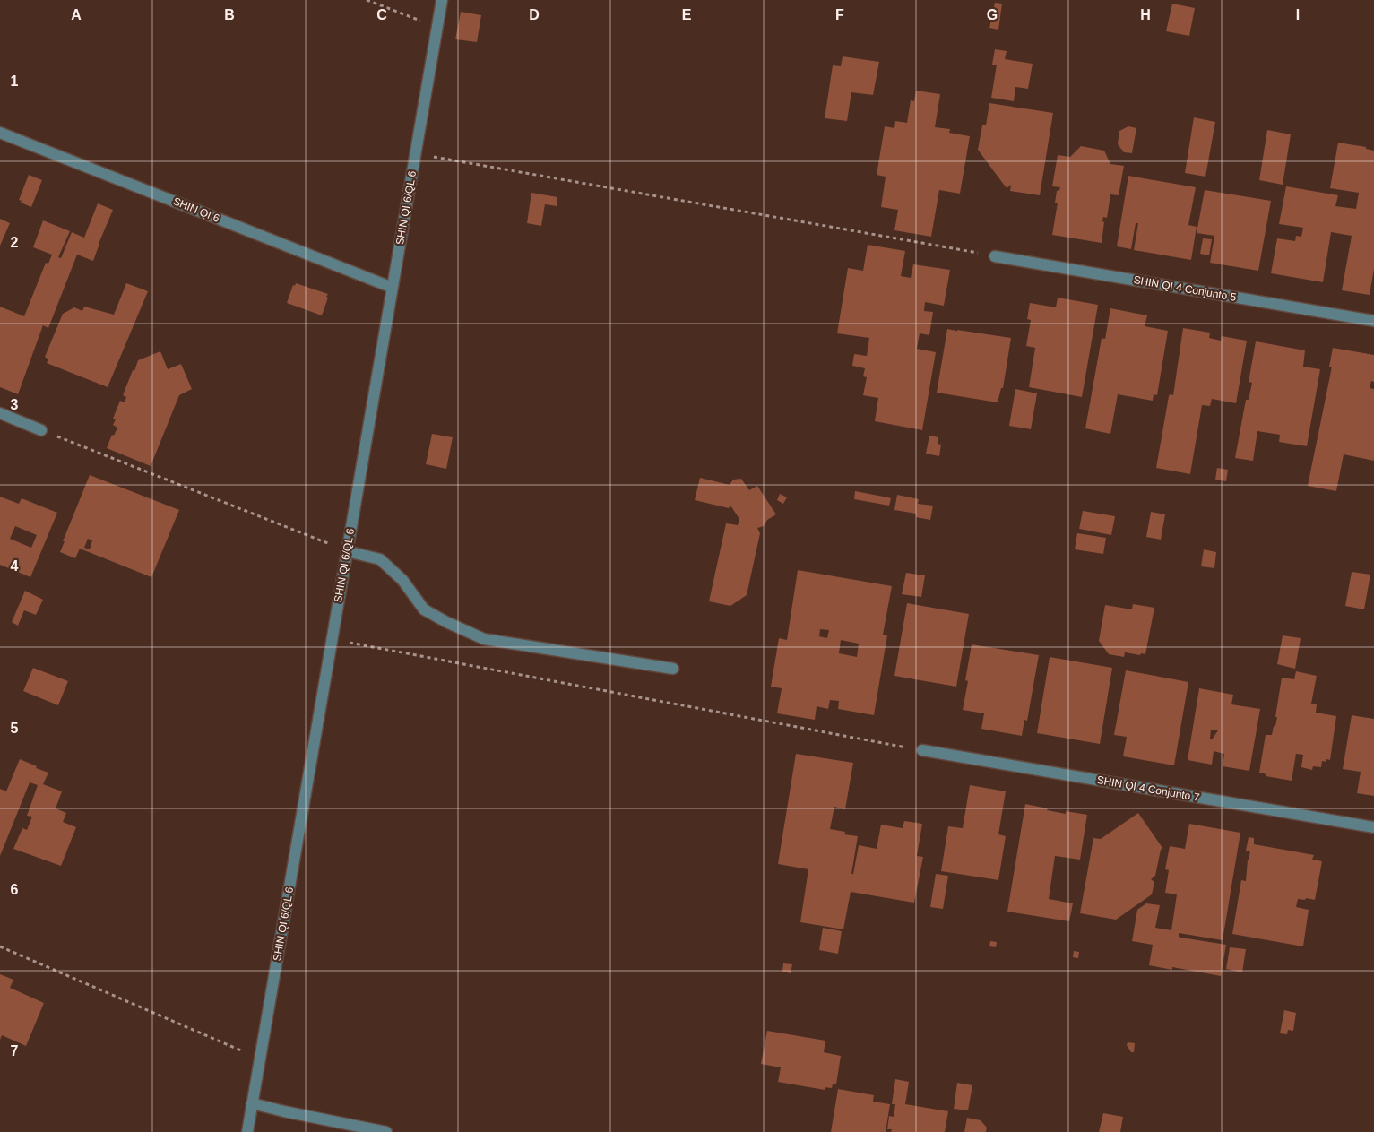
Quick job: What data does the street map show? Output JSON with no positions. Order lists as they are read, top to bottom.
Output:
{
  "streets": {
    "street": [
      "SHIN QI 6/QL 6",
      "SHIN QI 6",
      "SHIN QI 4 Conjunto 5",
      "SHIN QI 4 Conjunto 7"
    ]
  },
  "crossings": [
    ["SHIN QI 6/QL 6", "SHIN QI 6"]
  ],
  "grid": {
    "columns": [
      "A",
      "B",
      "C",
      "D",
      "E",
      "F",
      "G",
      "H",
      "I"
    ],
    "rows": [
      "1",
      "2",
      "3",
      "4",
      "5",
      "6",
      "7"
    ]
  }
}
